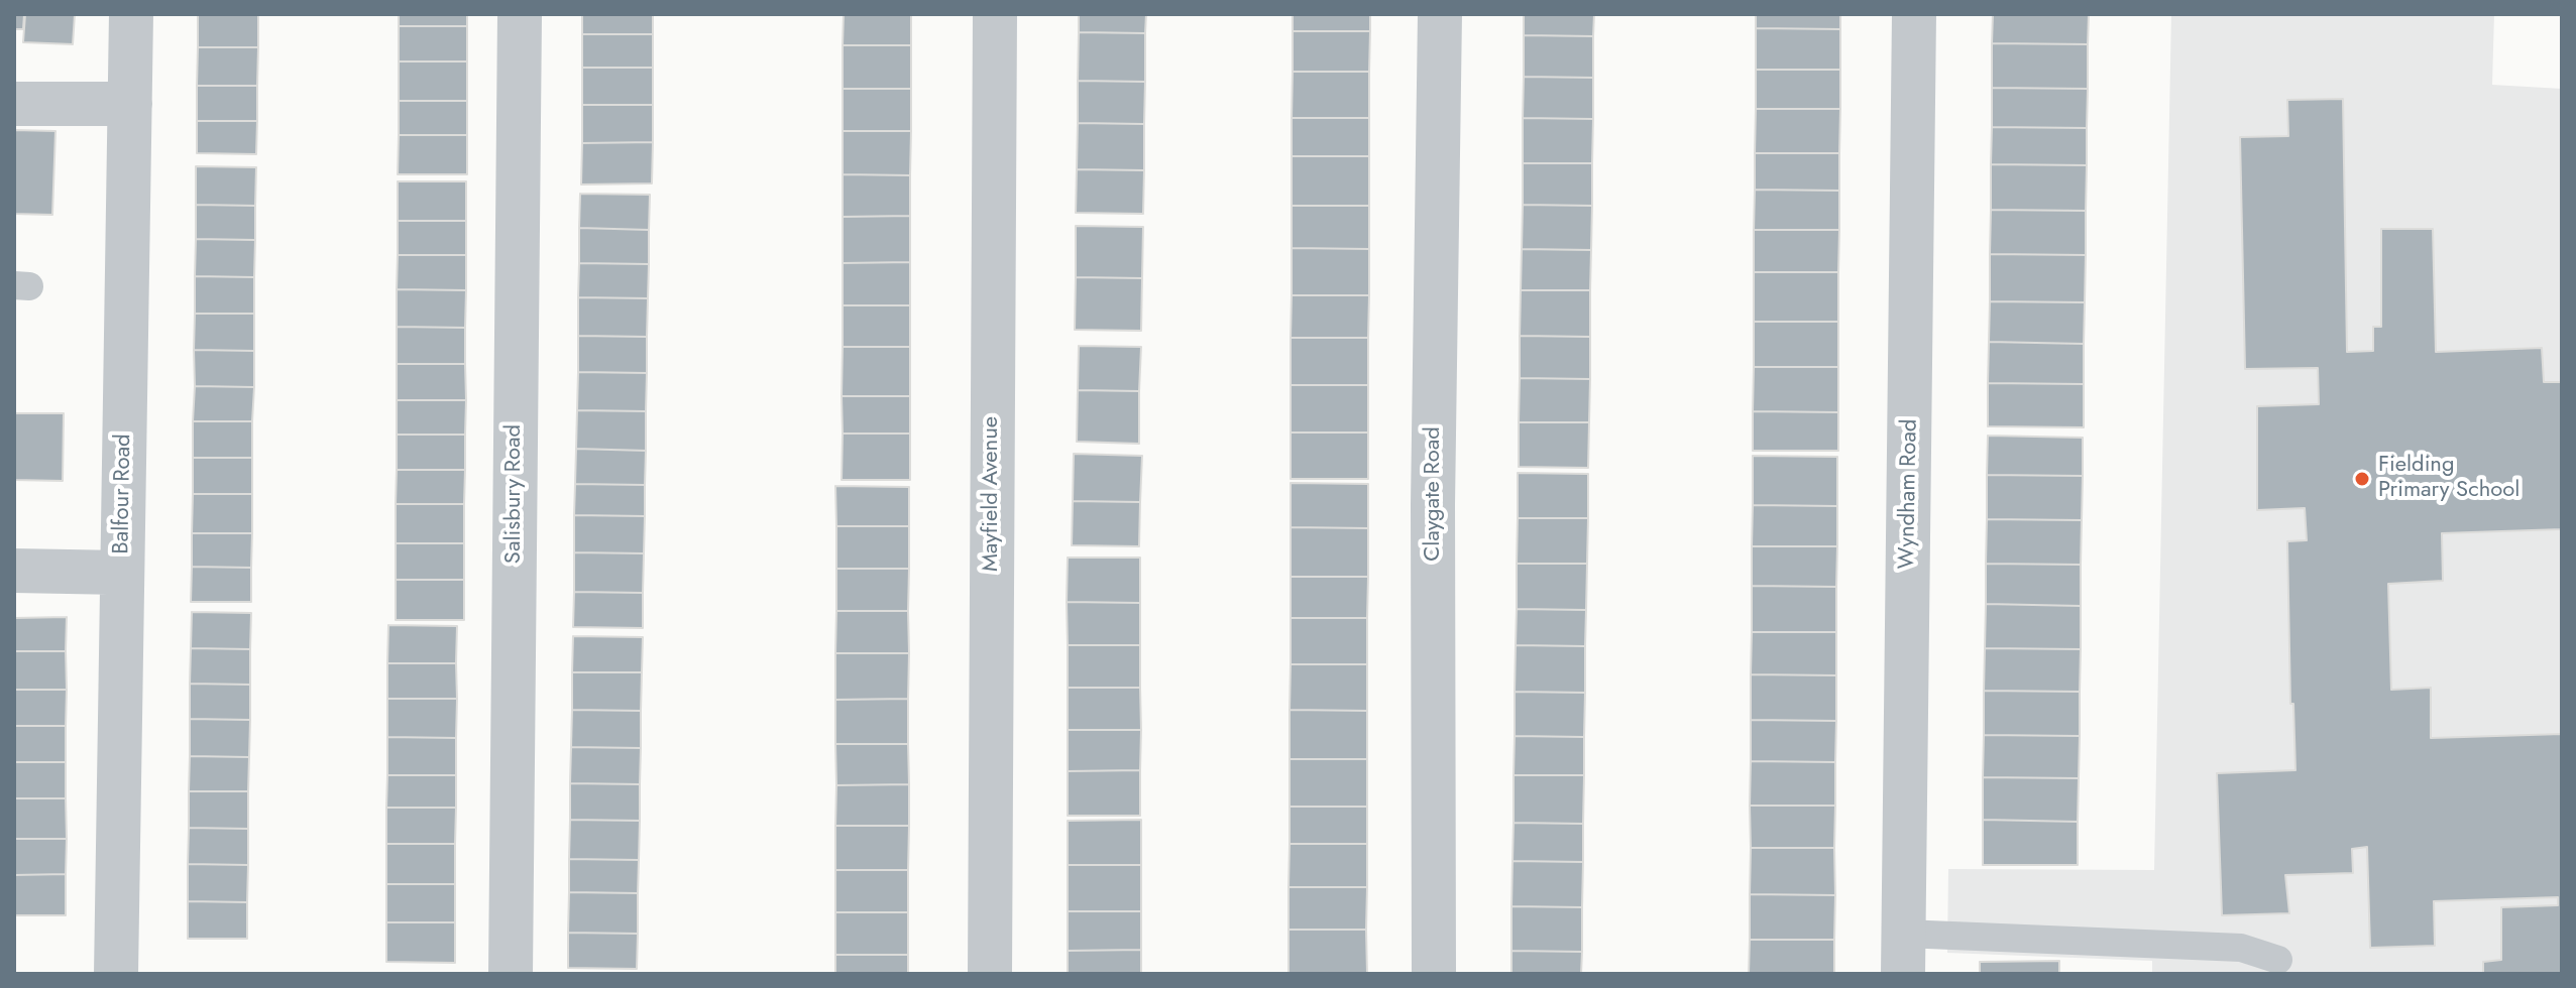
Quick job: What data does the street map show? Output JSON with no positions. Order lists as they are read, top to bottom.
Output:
{
  "streets": {
    "street": [
      "Balfour Road",
      "Salisbury Road",
      "Mayfield Avenue",
      "Claygate Road",
      "Wyndham Road"
    ]
  },
  "places": ["Fielding Primary School"]
}
